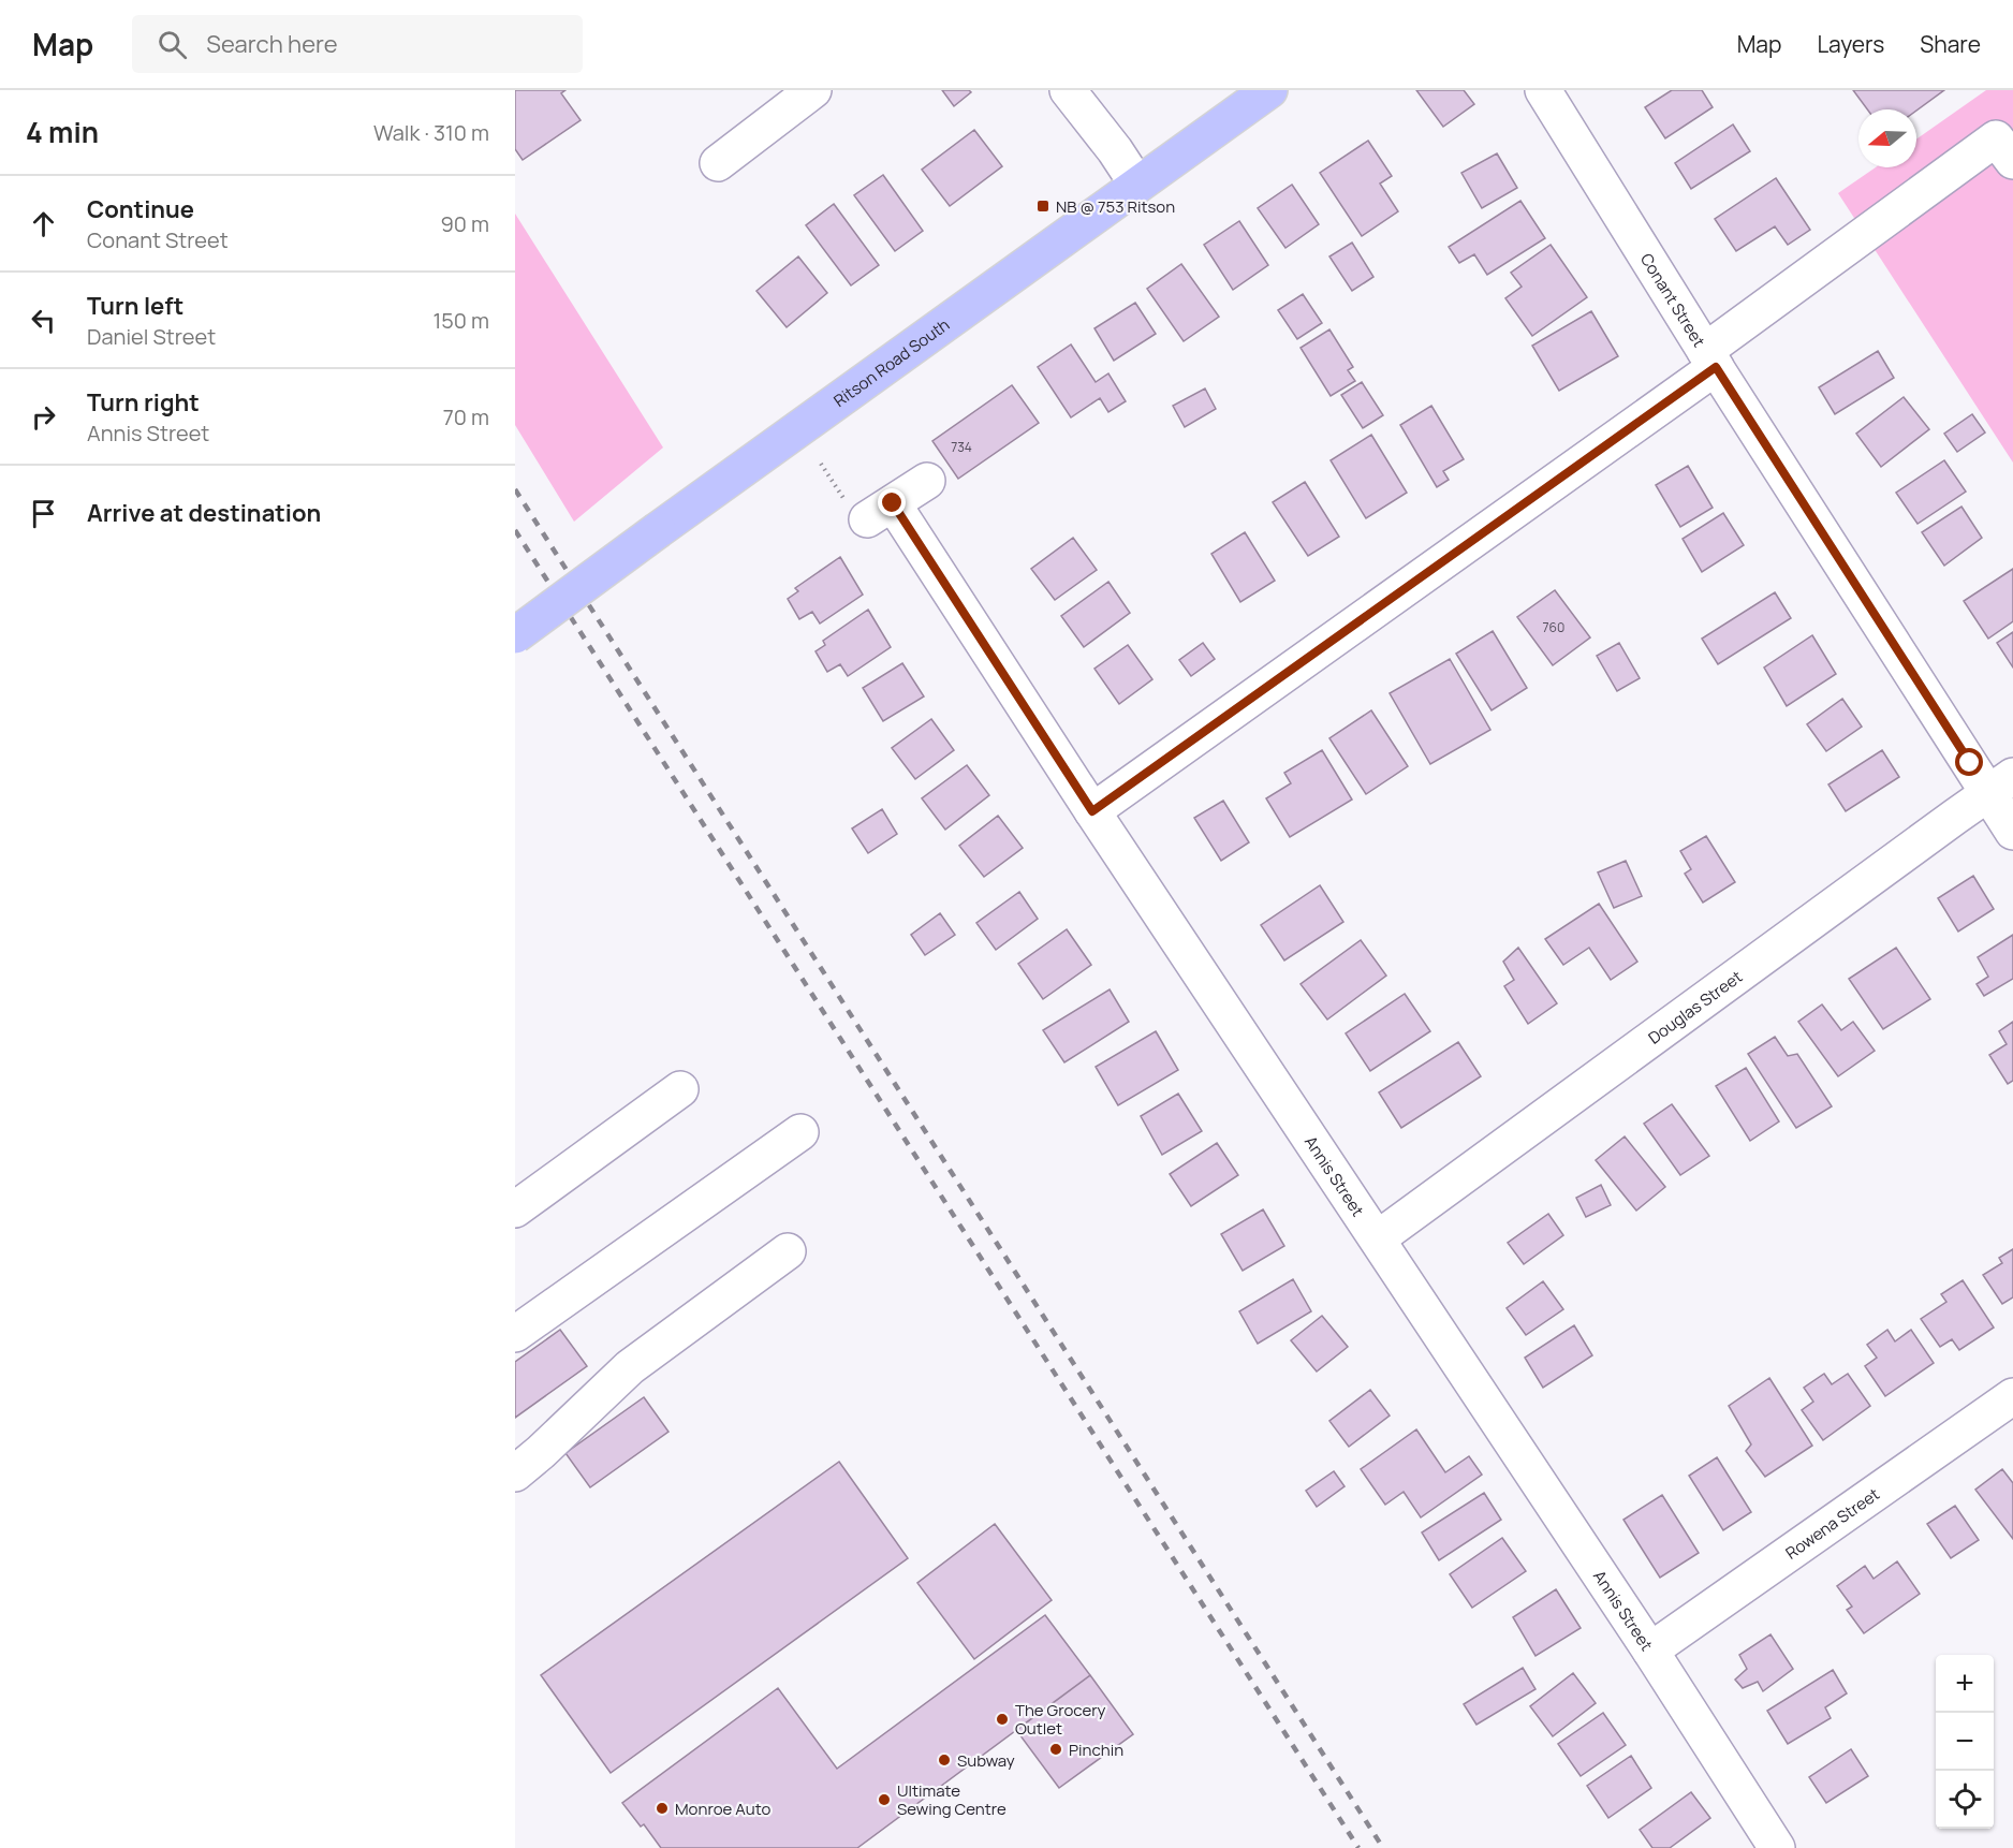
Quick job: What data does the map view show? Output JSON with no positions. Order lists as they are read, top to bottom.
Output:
{
  "streets": {
    "main road": ["Ritson Road South"],
    "street": [
      "Conant Street",
      "Douglas Street",
      "Annis Street",
      "Rowena Street"
    ]
  },
  "crossings": [
    ["Conant Street", "Douglas Street"],
    ["Douglas Street", "Annis Street"],
    ["Annis Street", "Rowena Street"]
  ],
  "places": {
    "transit": ["NB @ 753 Ritson"],
    "other": [
      "The Grocery Outlet",
      "Pinchin",
      "Subway",
      "Ultimate Sewing Centre",
      "Monroe Auto"
    ]
  },
  "house_numbers": ["734", "760"],
  "north": "left",
  "page": {
    "header": "Map",
    "search": "Search here",
    "nav": ["Map", "Layers", "Share"],
    "heading": ["4 min", "Walk · 310 m"],
    "list": [
      ["Continue", "Conant Street", "90 m"],
      ["Turn left", "Daniel Street", "150 m"],
      ["Turn right", "Annis Street", "70 m"],
      "Arrive at destination"
    ],
    "map_buttons": ["+", "−"]
  }
}
